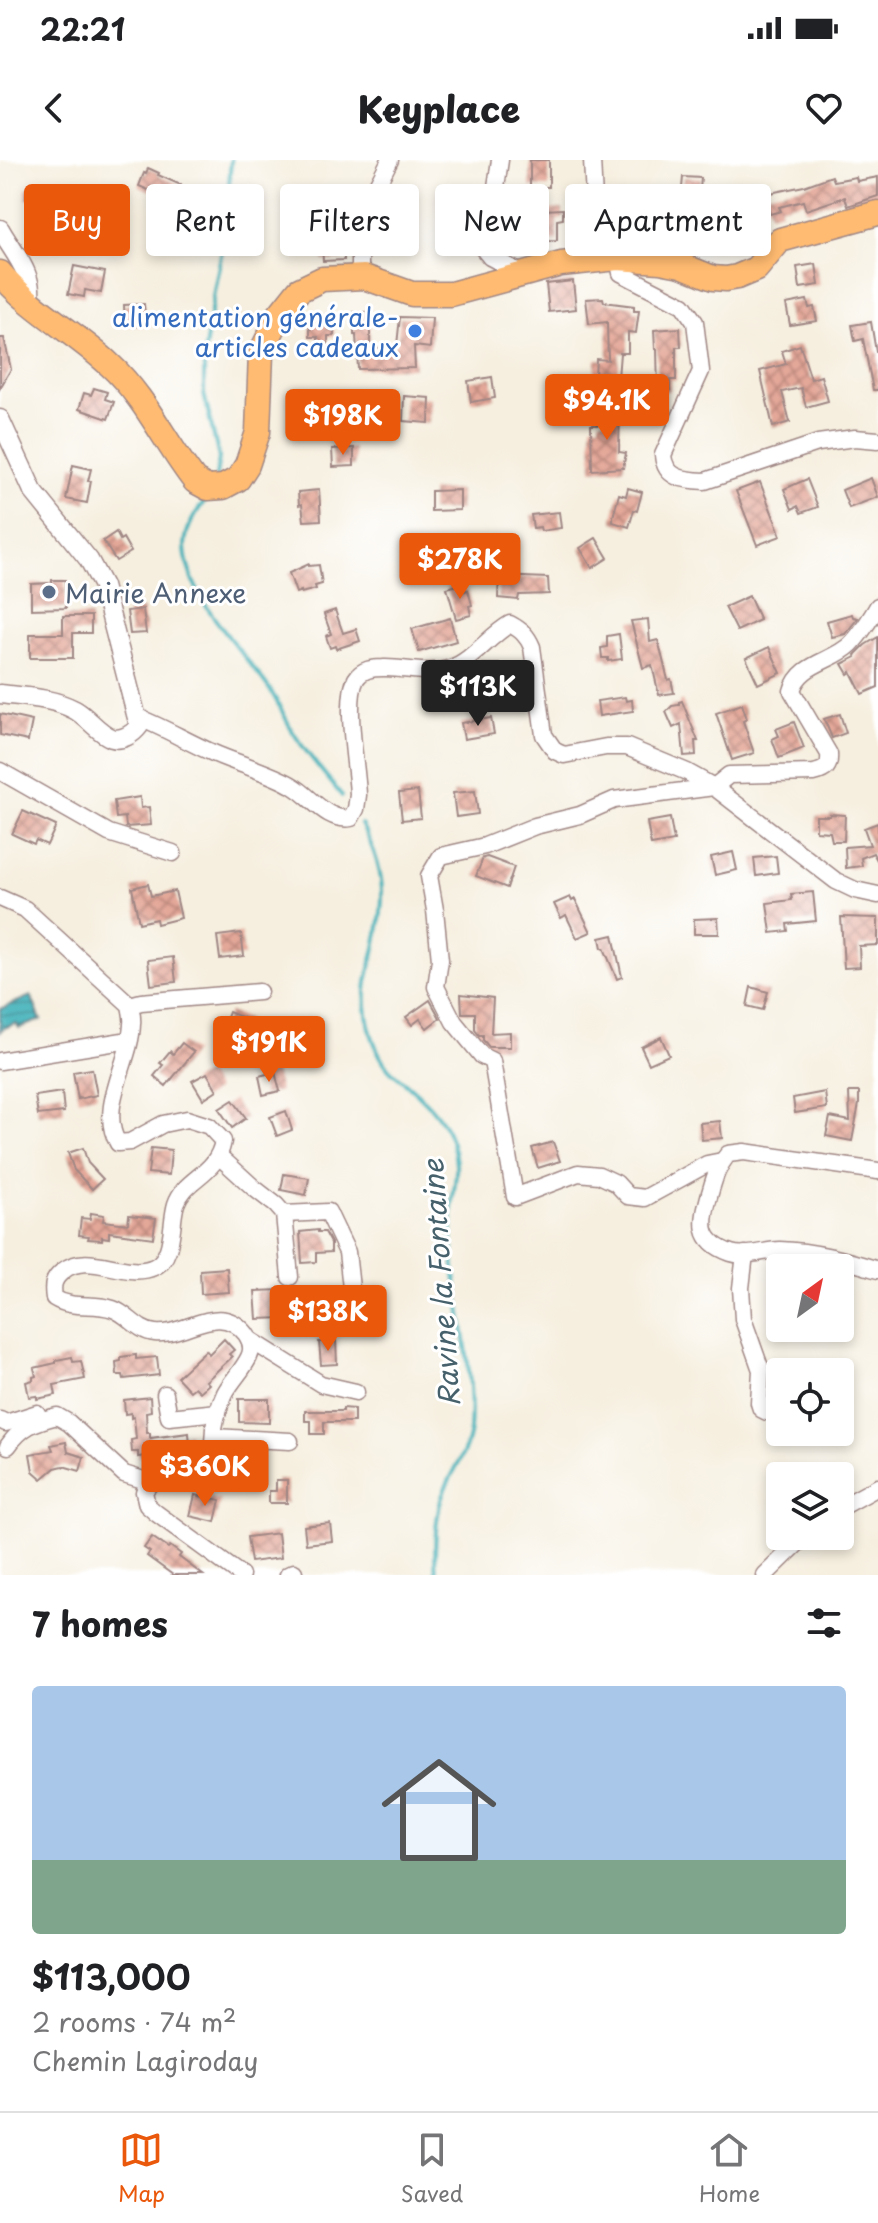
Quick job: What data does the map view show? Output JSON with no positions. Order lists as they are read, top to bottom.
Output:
{
  "water": ["Ravine la Fontaine"],
  "places": ["alimentation générale- articles cadeaux", "Mairie Annexe"],
  "north": "top right",
  "page": {
    "status": "22:21",
    "header": "Keyplace",
    "chip": [
      "Buy",
      "Rent",
      "Filters",
      "New",
      "Apartment"
    ],
    "price": [
      "$94.1K",
      "$198K",
      "$278K",
      "$113K",
      "$191K",
      "$138K",
      "$360K"
    ],
    "heading": "7 homes",
    "list": [
      {
        "name": "$113,000",
        "note": "2 rooms · 74 m² · Chemin Lagiroday"
      }
    ],
    "tabs": ["Map", "Saved", "Home"]
  }
}
